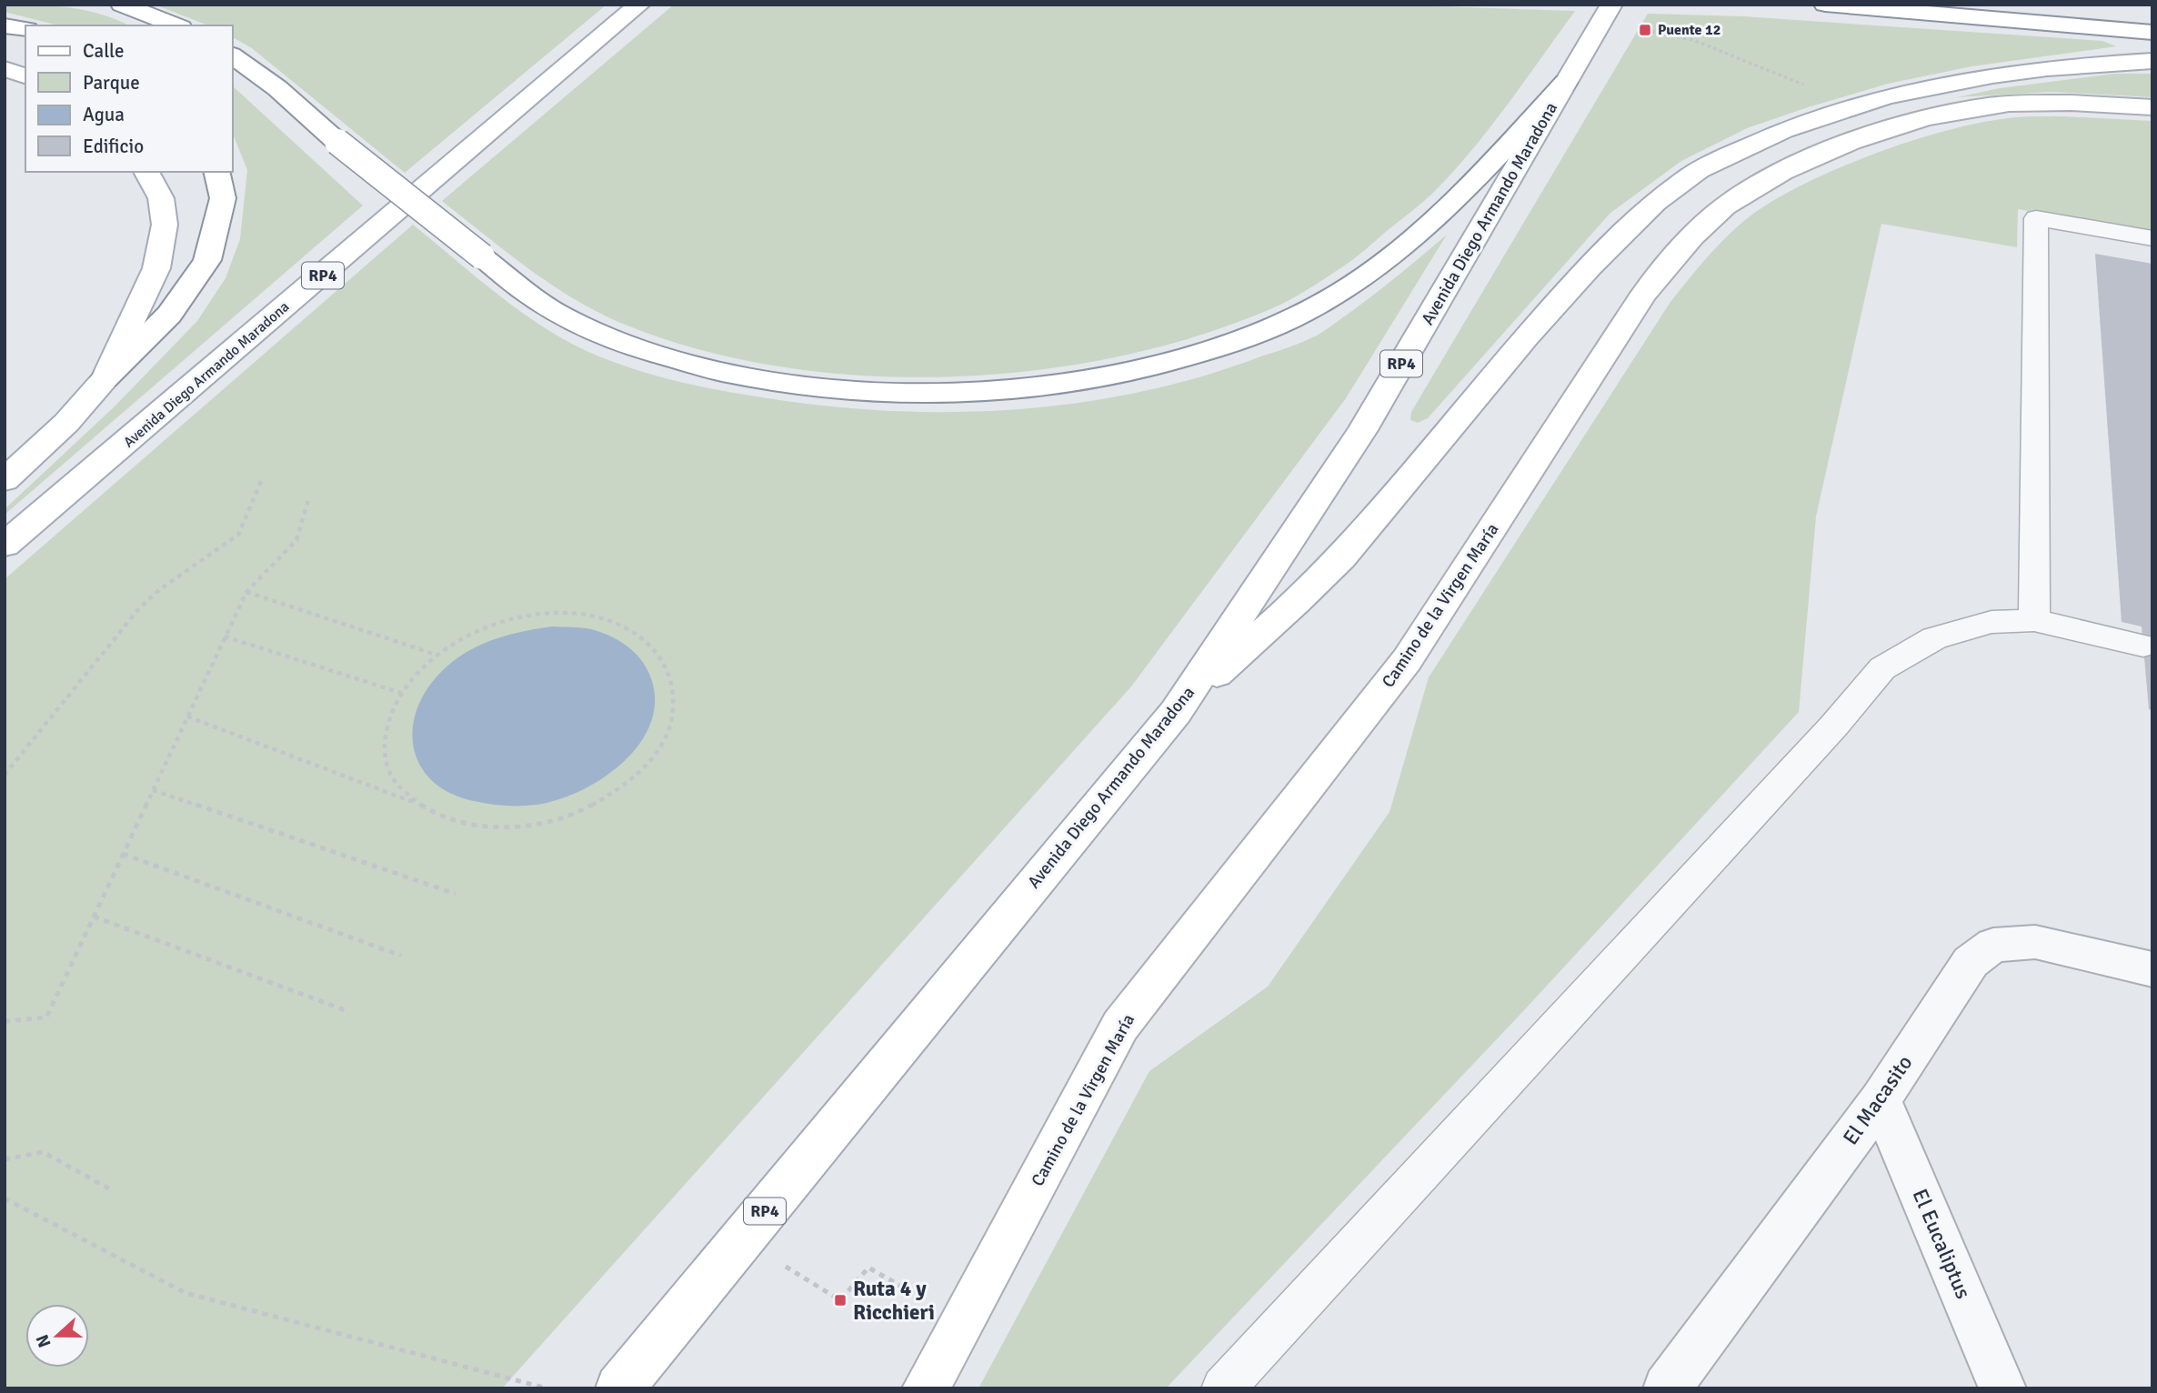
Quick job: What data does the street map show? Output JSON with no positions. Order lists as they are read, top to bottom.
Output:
{
  "streets": {
    "main road": ["Avenida Diego Armando Maradona", "RP4", "Camino de la Virgen María"],
    "street": ["El Macasito", "El Eucaliptus"]
  },
  "crossings": [
    ["El Macasito", "El Eucaliptus"]
  ],
  "places": {
    "transit": ["Puente 12", "Ruta 4 y Ricchieri"]
  },
  "legend": [
    "Calle",
    "Parque",
    "Agua",
    "Edificio"
  ],
  "north": "left"
}
